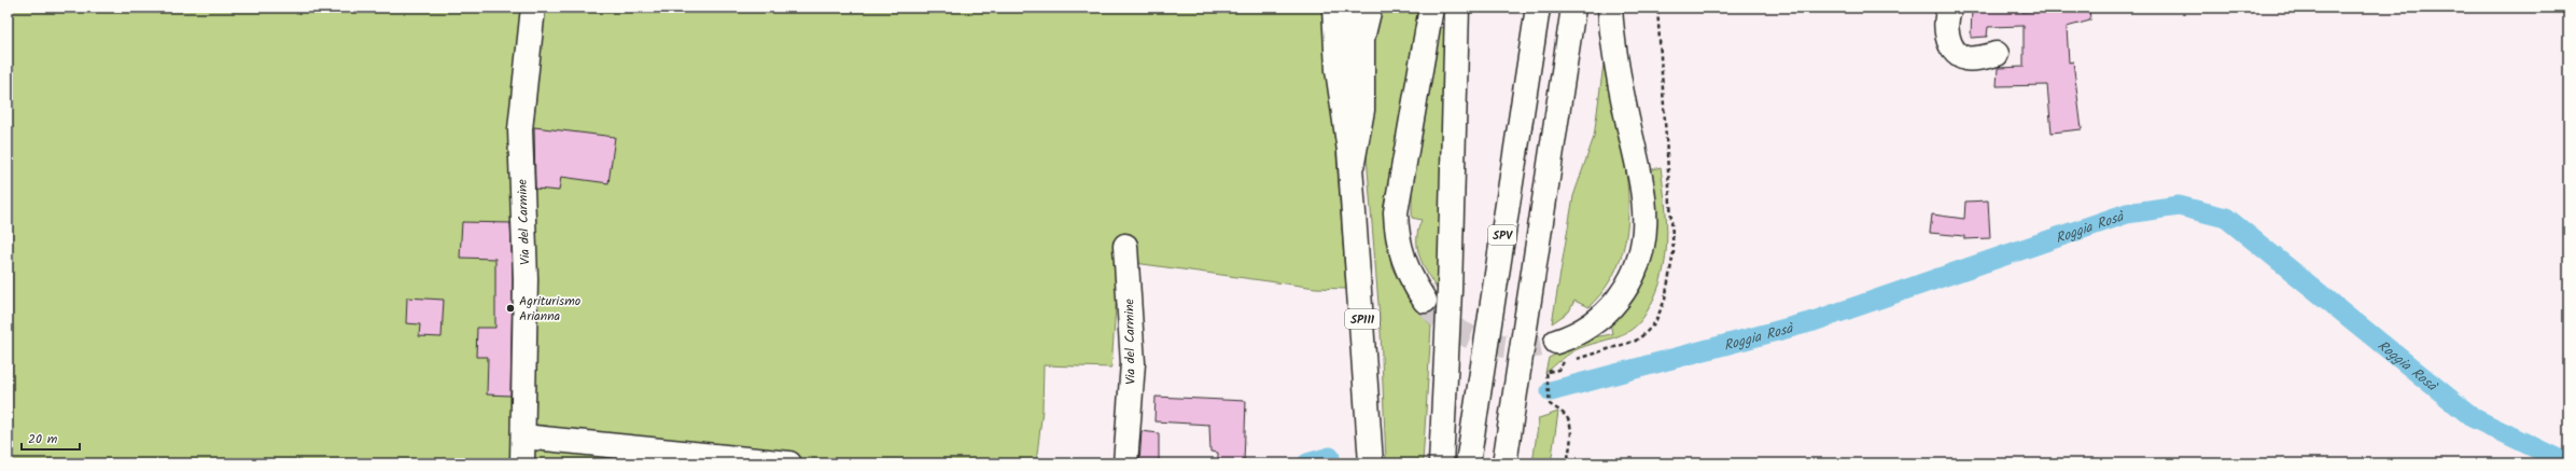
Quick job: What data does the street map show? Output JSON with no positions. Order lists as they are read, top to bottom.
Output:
{
  "streets": {
    "main road": ["Via del Carmine", "SPV", "SP111"]
  },
  "water": ["Roggia Rosà"],
  "places": ["Agriturismo Arianna"],
  "scale_bar": "20 m"
}
